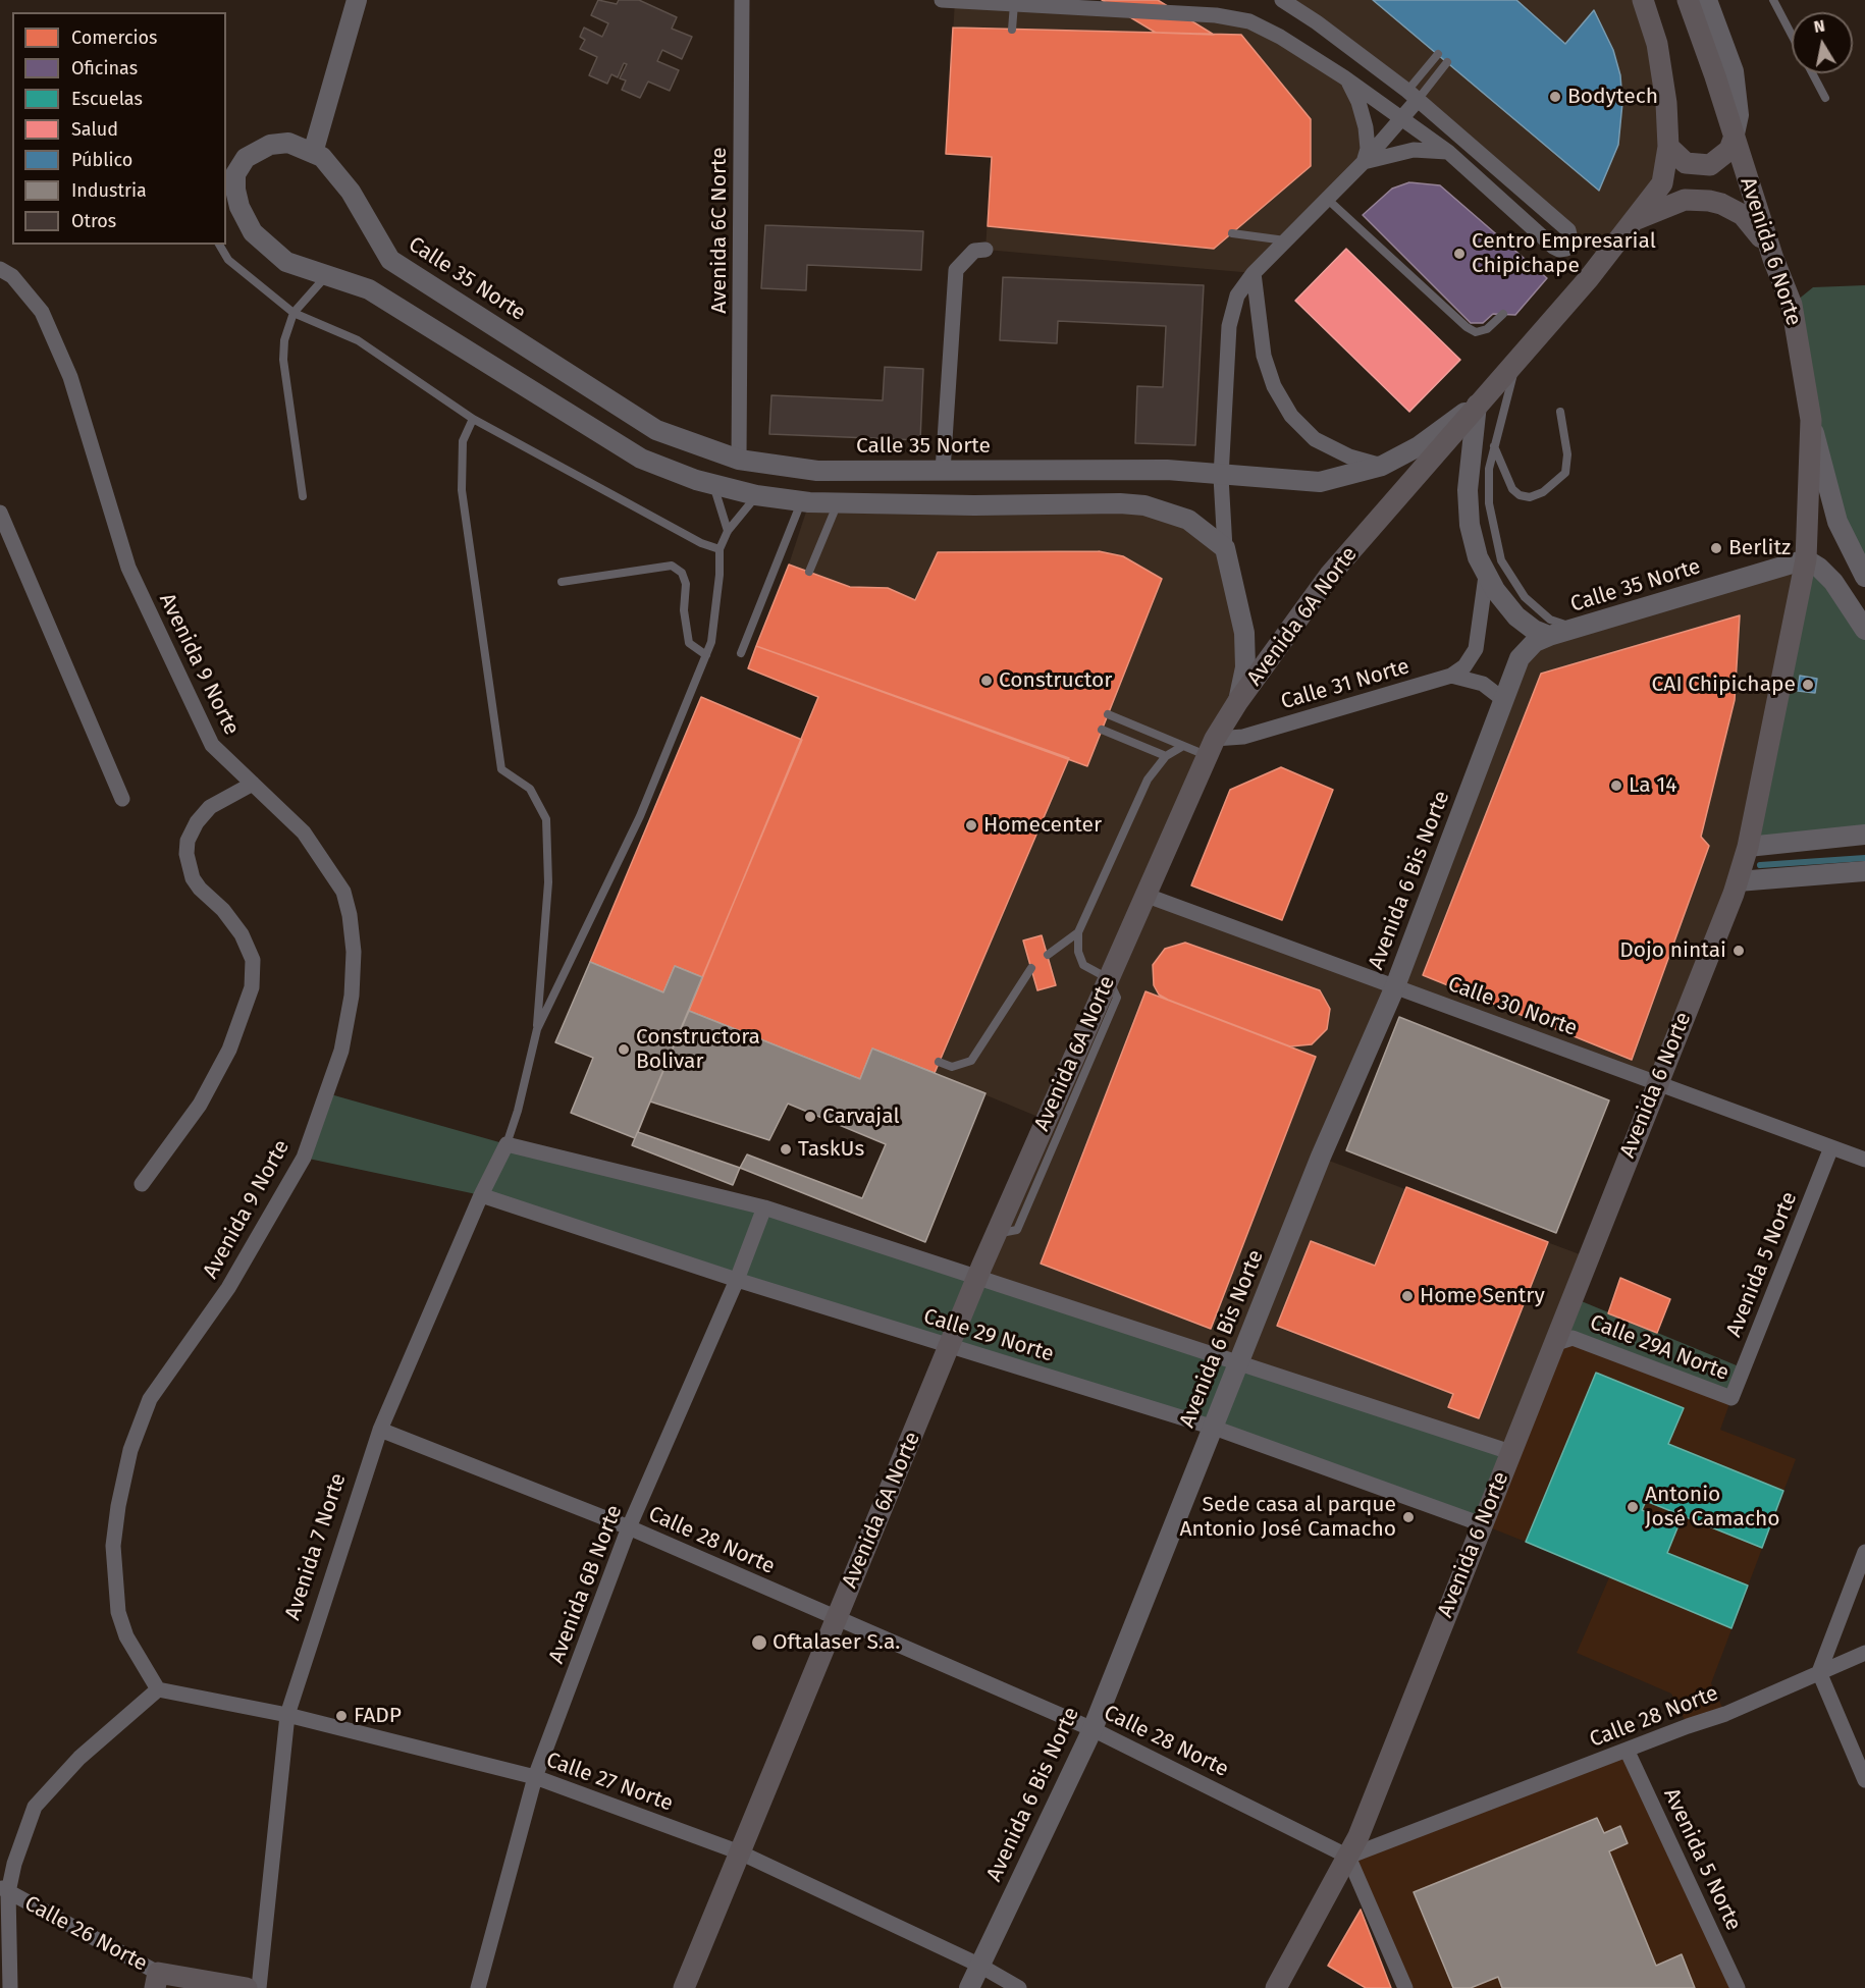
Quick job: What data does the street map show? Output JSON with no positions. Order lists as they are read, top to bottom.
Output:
{
  "streets": {
    "main road": ["Avenida 6 Norte", "Avenida 6A Norte", "Calle 26 Norte"],
    "street": [
      "Avenida 6C Norte",
      "Calle 35 Norte",
      "Avenida 9 Norte",
      "Calle 31 Norte",
      "Avenida 6 Bis Norte",
      "Calle 30 Norte",
      "Avenida 5 Norte",
      "Calle 29 Norte",
      "Calle 29A Norte",
      "Calle 28 Norte",
      "Avenida 7 Norte",
      "Avenida 6B Norte",
      "Calle 27 Norte"
    ]
  },
  "crossings": [
    ["Avenida 6C Norte", "Calle 35 Norte"],
    ["Avenida 6 Norte", "Calle 35 Norte"],
    ["Avenida 6 Norte", "Calle 30 Norte"],
    ["Avenida 6 Norte", "Calle 29 Norte"],
    ["Avenida 6 Norte", "Calle 29A Norte"],
    ["Avenida 6 Norte", "Calle 28 Norte"],
    ["Calle 35 Norte", "Avenida 6A Norte"],
    ["Calle 35 Norte", "Avenida 6 Bis Norte"],
    ["Avenida 6A Norte", "Calle 31 Norte"],
    ["Avenida 6A Norte", "Calle 30 Norte"],
    ["Avenida 6A Norte", "Calle 29 Norte"],
    ["Avenida 6A Norte", "Calle 28 Norte"],
    ["Avenida 6A Norte", "Calle 27 Norte"],
    ["Avenida 9 Norte", "Calle 27 Norte"],
    ["Avenida 6 Bis Norte", "Calle 30 Norte"],
    ["Avenida 6 Bis Norte", "Calle 29 Norte"],
    ["Avenida 6 Bis Norte", "Calle 28 Norte"],
    ["Avenida 6 Bis Norte", "Calle 27 Norte"],
    ["Calle 30 Norte", "Avenida 5 Norte"],
    ["Avenida 5 Norte", "Calle 29A Norte"],
    ["Avenida 5 Norte", "Calle 28 Norte"],
    ["Calle 29 Norte", "Avenida 7 Norte"],
    ["Calle 29 Norte", "Avenida 6B Norte"],
    ["Calle 28 Norte", "Avenida 7 Norte"],
    ["Calle 28 Norte", "Avenida 6B Norte"],
    ["Avenida 7 Norte", "Calle 27 Norte"],
    ["Avenida 6B Norte", "Calle 27 Norte"]
  ],
  "places": [
    "Bodytech",
    "Centro Empresarial Chipichape",
    "Berlitz",
    "Constructor",
    "CAI Chipichape",
    "La 14",
    "Homecenter",
    "Dojo nintai",
    "Constructora Bolivar",
    "Carvajal",
    "TaskUs",
    "Home Sentry",
    "Antonio José Camacho",
    "Sede casa al parque Antonio José Camacho",
    "Oftalaser S.a.",
    "FADP"
  ],
  "legend": [
    "Comercios",
    "Oficinas",
    "Escuelas",
    "Salud",
    "Público",
    "Industria",
    "Otros"
  ],
  "north": "top"
}
